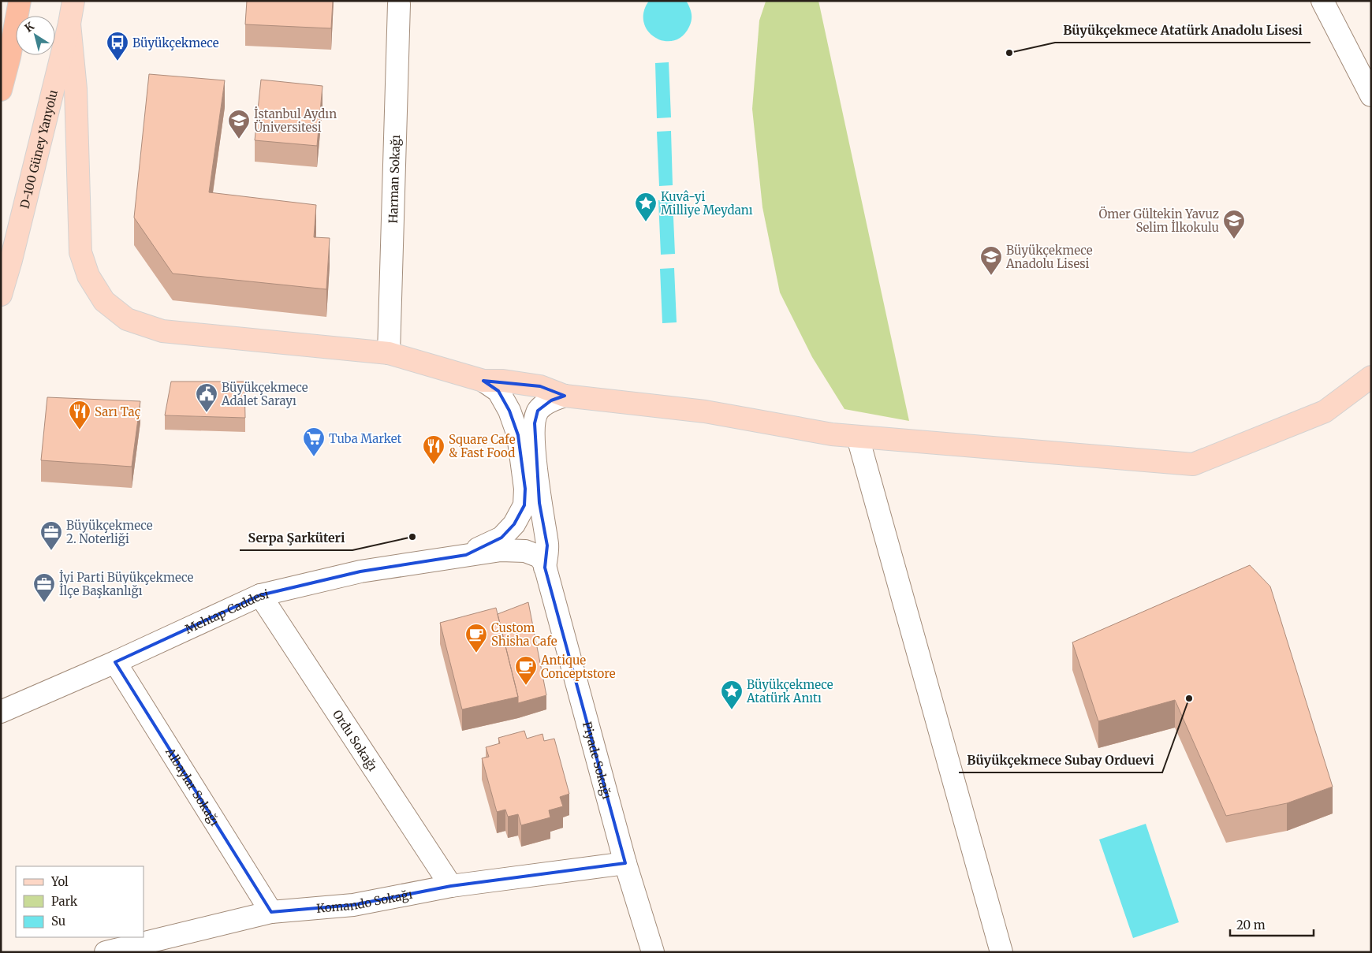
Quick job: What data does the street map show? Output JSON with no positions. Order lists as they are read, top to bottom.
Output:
{
  "streets": {
    "main road": ["D-100 Güney Yanyolu"],
    "street": [
      "Harman Sokağı",
      "Mehtap Caddesi",
      "Ordu Sokağı",
      "Piyade Sokağı",
      "Albaylar Sokağı",
      "Komando Sokağı"
    ]
  },
  "crossings": [
    ["Mehtap Caddesi", "Ordu Sokağı"],
    ["Mehtap Caddesi", "Piyade Sokağı"],
    ["Mehtap Caddesi", "Albaylar Sokağı"],
    ["Ordu Sokağı", "Komando Sokağı"],
    ["Piyade Sokağı", "Komando Sokağı"],
    ["Albaylar Sokağı", "Komando Sokağı"]
  ],
  "places": {
    "other": ["Büyükçekmece Atatürk Anadolu Lisesi", "Serpa Şarküteri", "Büyükçekmece Subay Orduevi"],
    "bus stop": ["Büyükçekmece"],
    "school or university": ["İstanbul Aydın Üniversitesi", "Ömer Gültekin Yavuz Selim İlkokulu", "Büyükçekmece Anadolu Lisesi"],
    "place": ["Kuvâ-yi Milliye Meydanı", "Büyükçekmece Atatürk Anıtı"],
    "public building": ["Büyükçekmece Adalet Sarayı"],
    "restaurant": ["Sarı Taç", "Square Cafe & Fast Food"],
    "supermarket": ["Tuba Market"],
    "office": ["Büyükçekmece 2. Noterliği", "İyi Parti Büyükçekmece İlçe Başkanlığı"],
    "cafe": ["Custom Shisha Cafe", "Antique Conceptstore"]
  },
  "legend": ["Yol", "Park", "Su"],
  "scale_bar": "20 m",
  "north": "top left"
}
